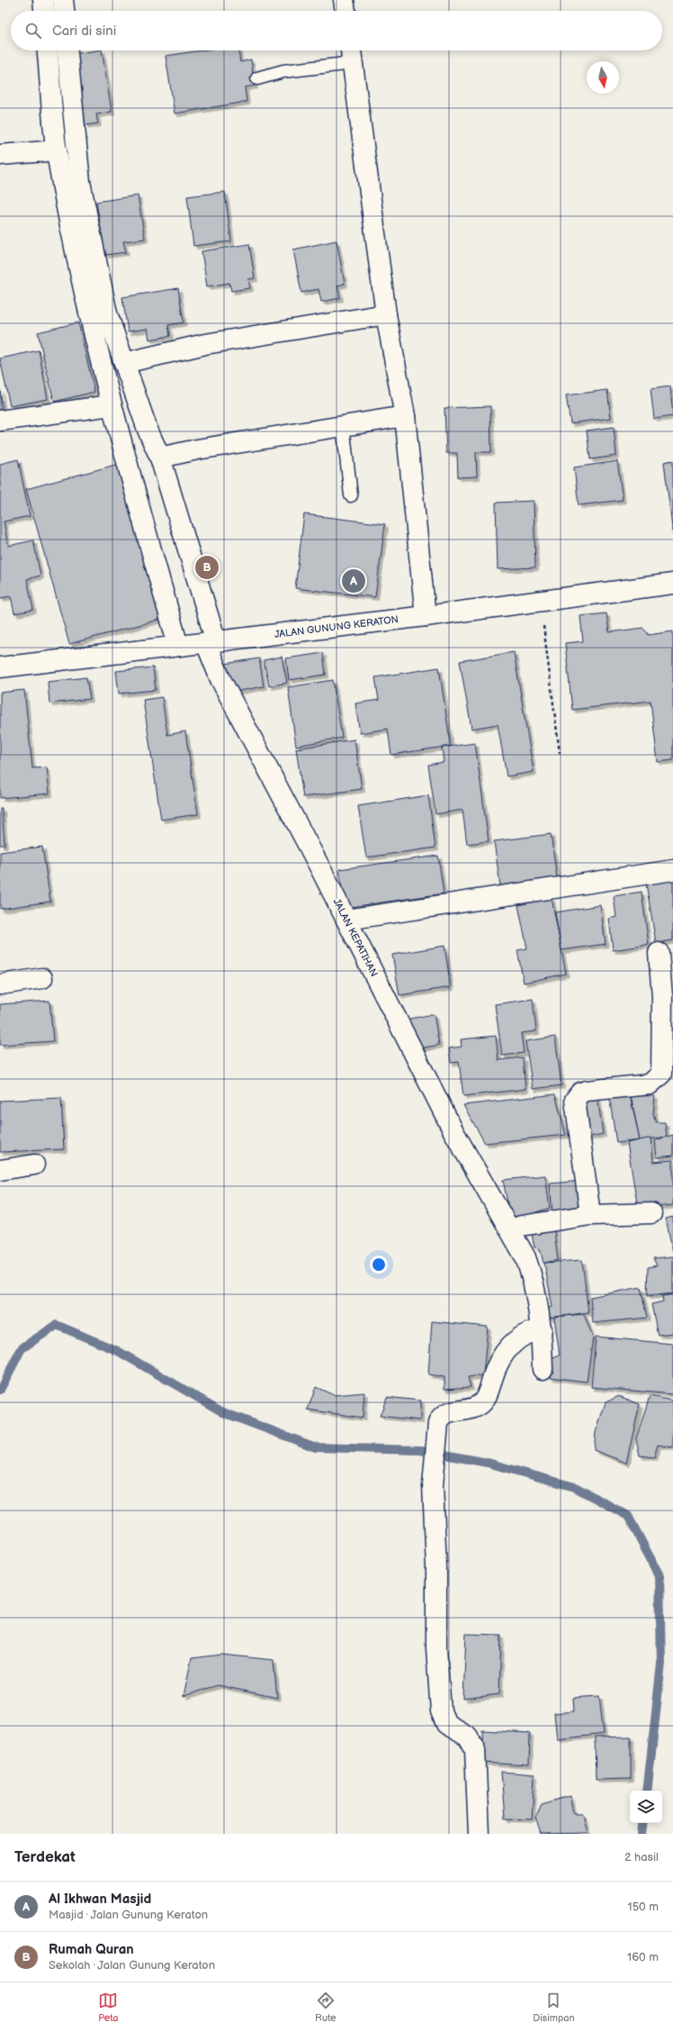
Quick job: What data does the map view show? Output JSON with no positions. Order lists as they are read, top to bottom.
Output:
{
  "streets": {
    "street": ["JALAN GUNUNG KERATON", "JALAN KEPATIHAN"]
  },
  "crossings": [
    ["JALAN GUNUNG KERATON", "JALAN KEPATIHAN"]
  ],
  "north": "bottom",
  "page": {
    "search": "Cari di sini",
    "pins": ["B", "A"],
    "heading": ["Terdekat", "2 hasil"],
    "list": [
      {
        "mark": "A",
        "name": "Al Ikhwan Masjid",
        "note": "Masjid · Jalan Gunung Keraton",
        "value": "150 m"
      },
      {
        "mark": "B",
        "name": "Rumah Quran",
        "note": "Sekolah · Jalan Gunung Keraton",
        "value": "160 m"
      }
    ],
    "nav": ["Peta", "Rute", "Disimpan"]
  }
}
